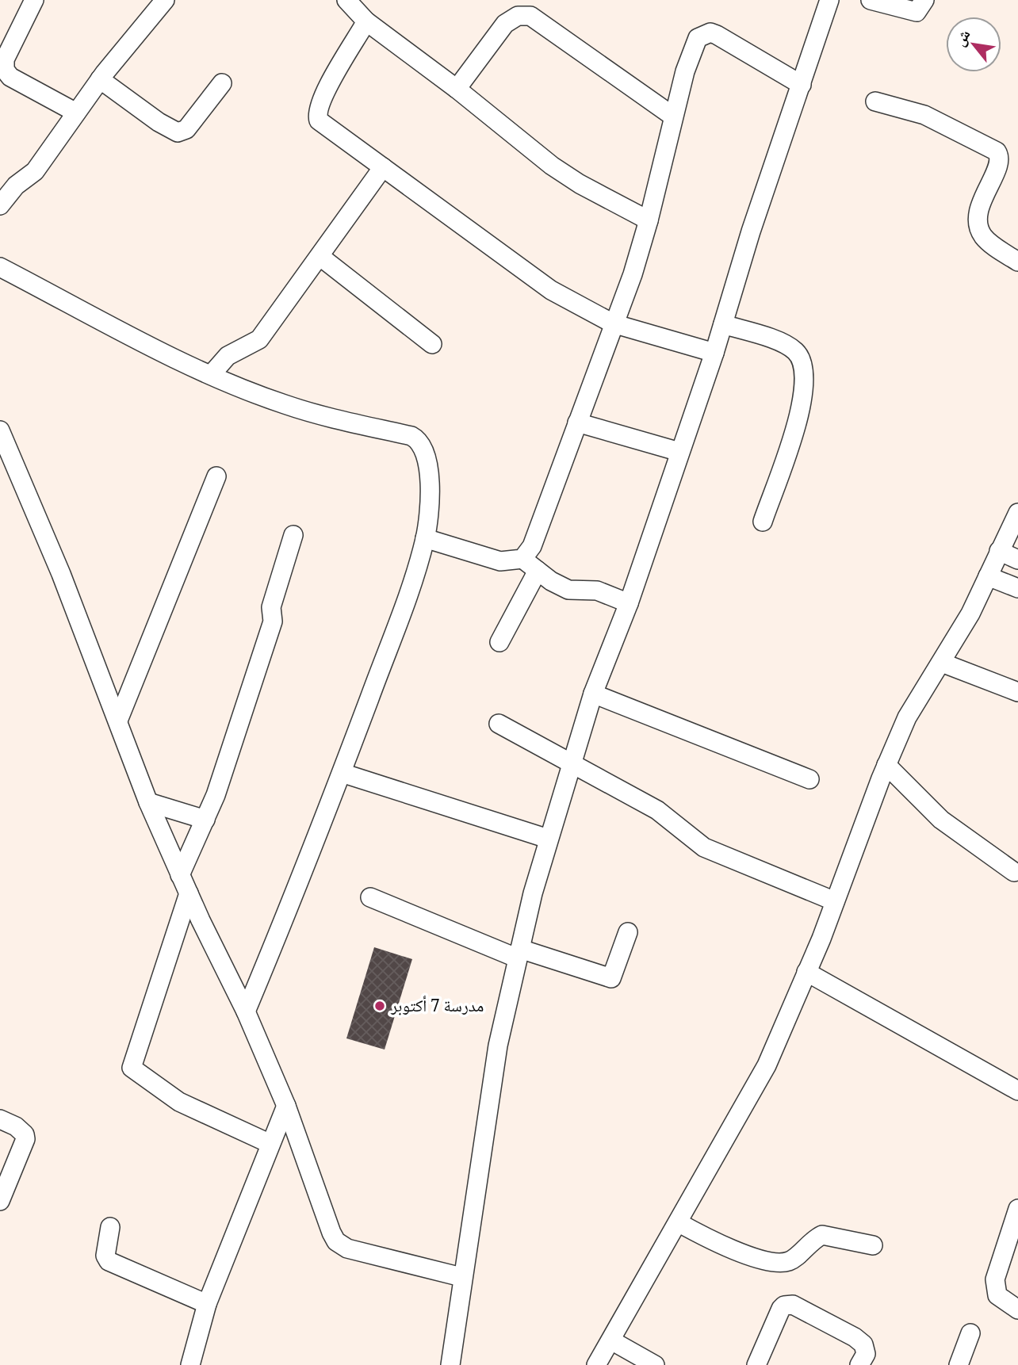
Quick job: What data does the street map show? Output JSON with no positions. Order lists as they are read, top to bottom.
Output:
{
  "places": ["مدرسة 7 أكتوبر"],
  "north": "top left"
}
